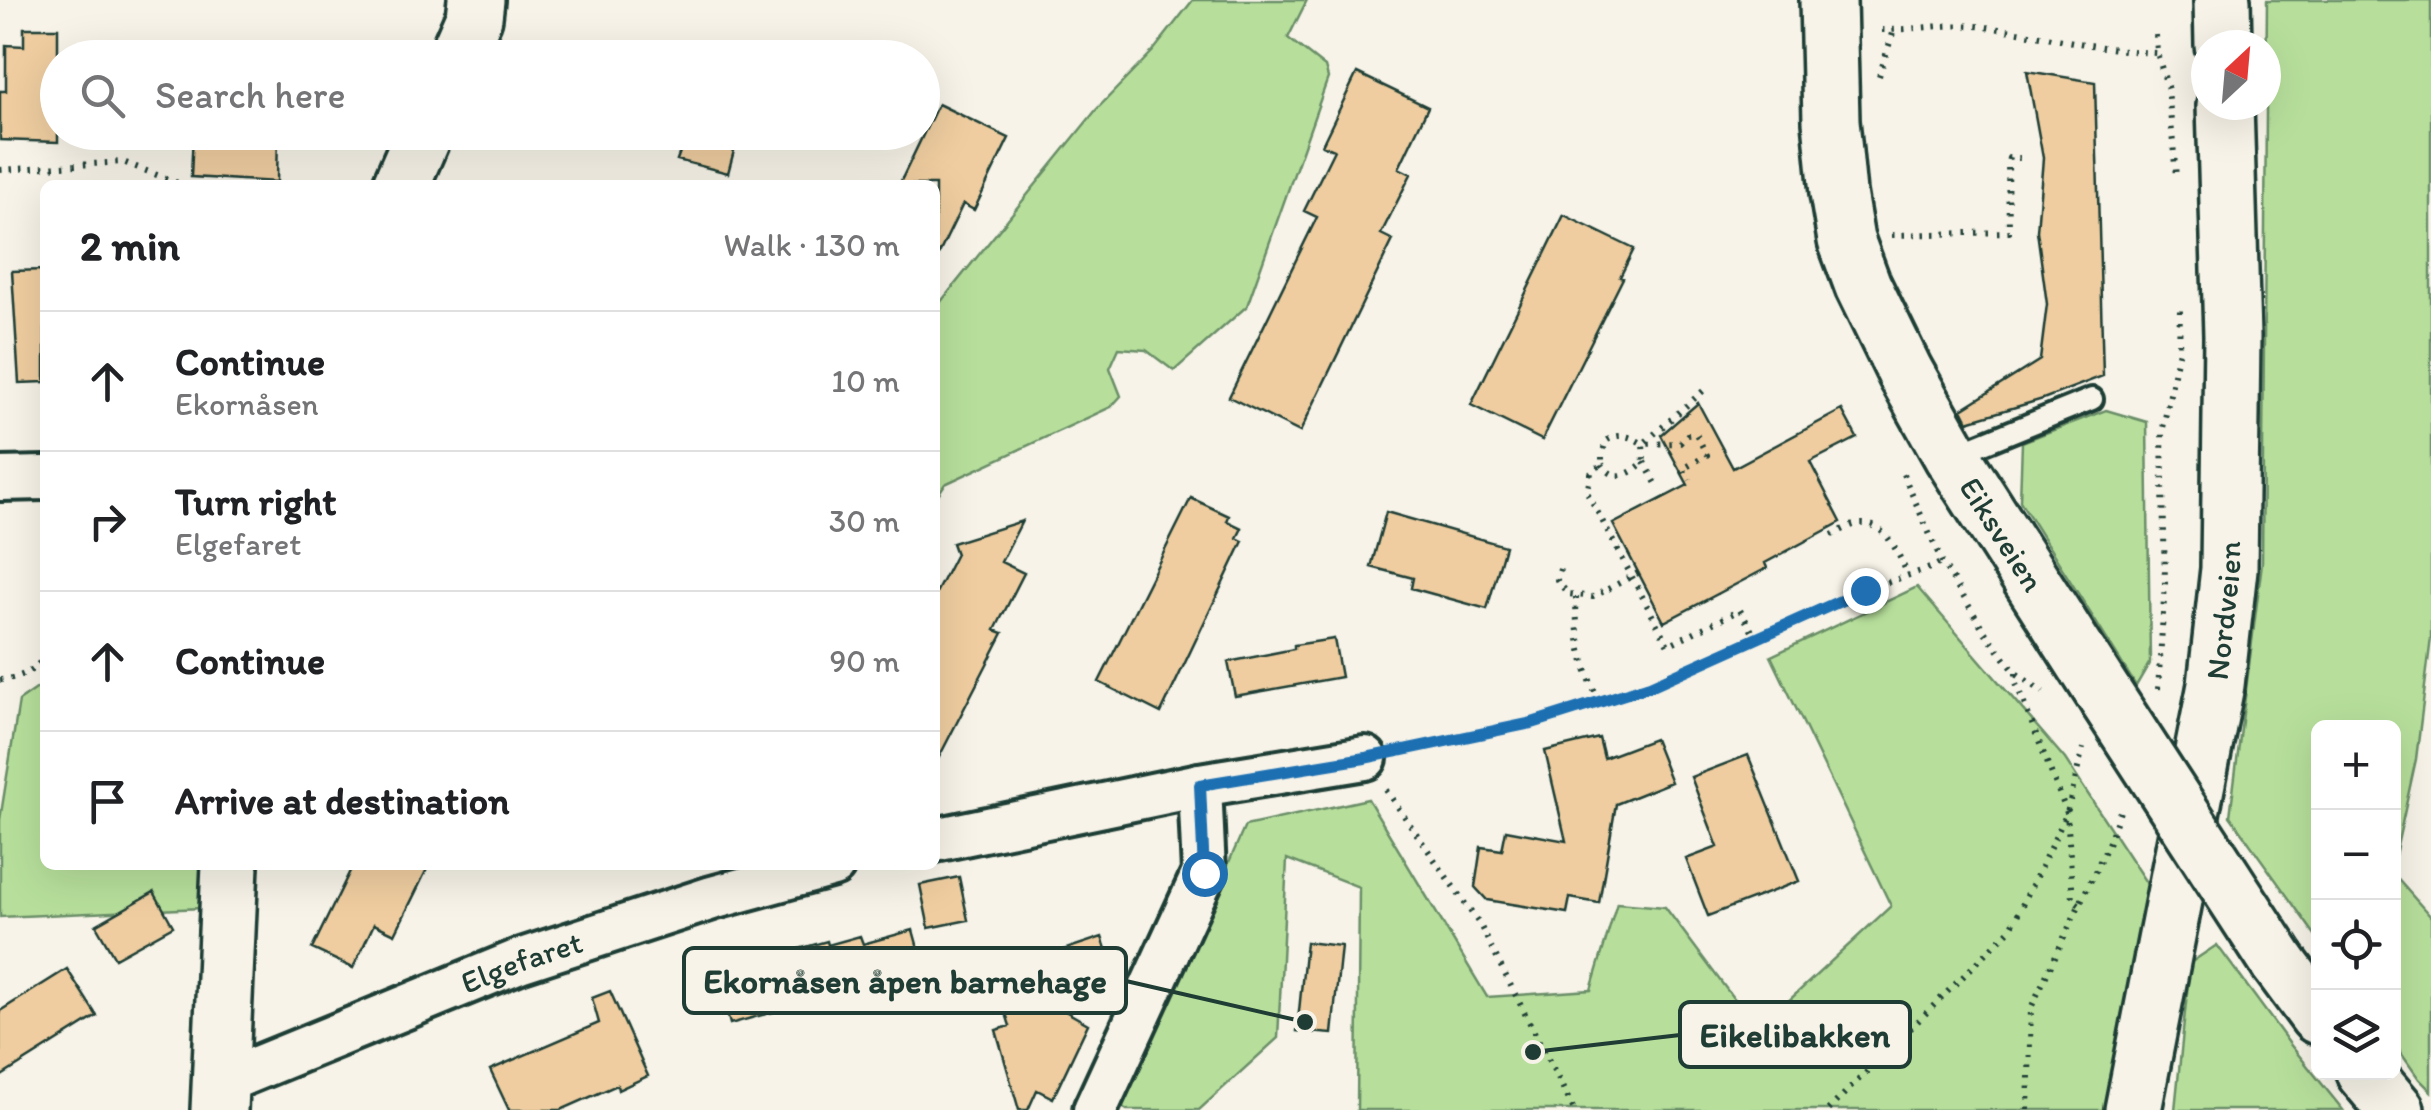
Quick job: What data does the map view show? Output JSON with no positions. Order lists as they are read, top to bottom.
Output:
{
  "streets": {
    "street": ["Eiksveien", "Nordveien", "Elgefaret"]
  },
  "places": ["Ekornåsen åpen barnehage", "Eikelibakken"],
  "north": "top right",
  "page": {
    "search": "Search here",
    "heading": ["2 min", "Walk · 130 m"],
    "list": [
      ["Continue", "Ekornåsen", "10 m"],
      ["Turn right", "Elgefaret", "30 m"],
      ["Continue", "90 m"],
      "Arrive at destination"
    ],
    "map_buttons": ["+", "−"]
  }
}
